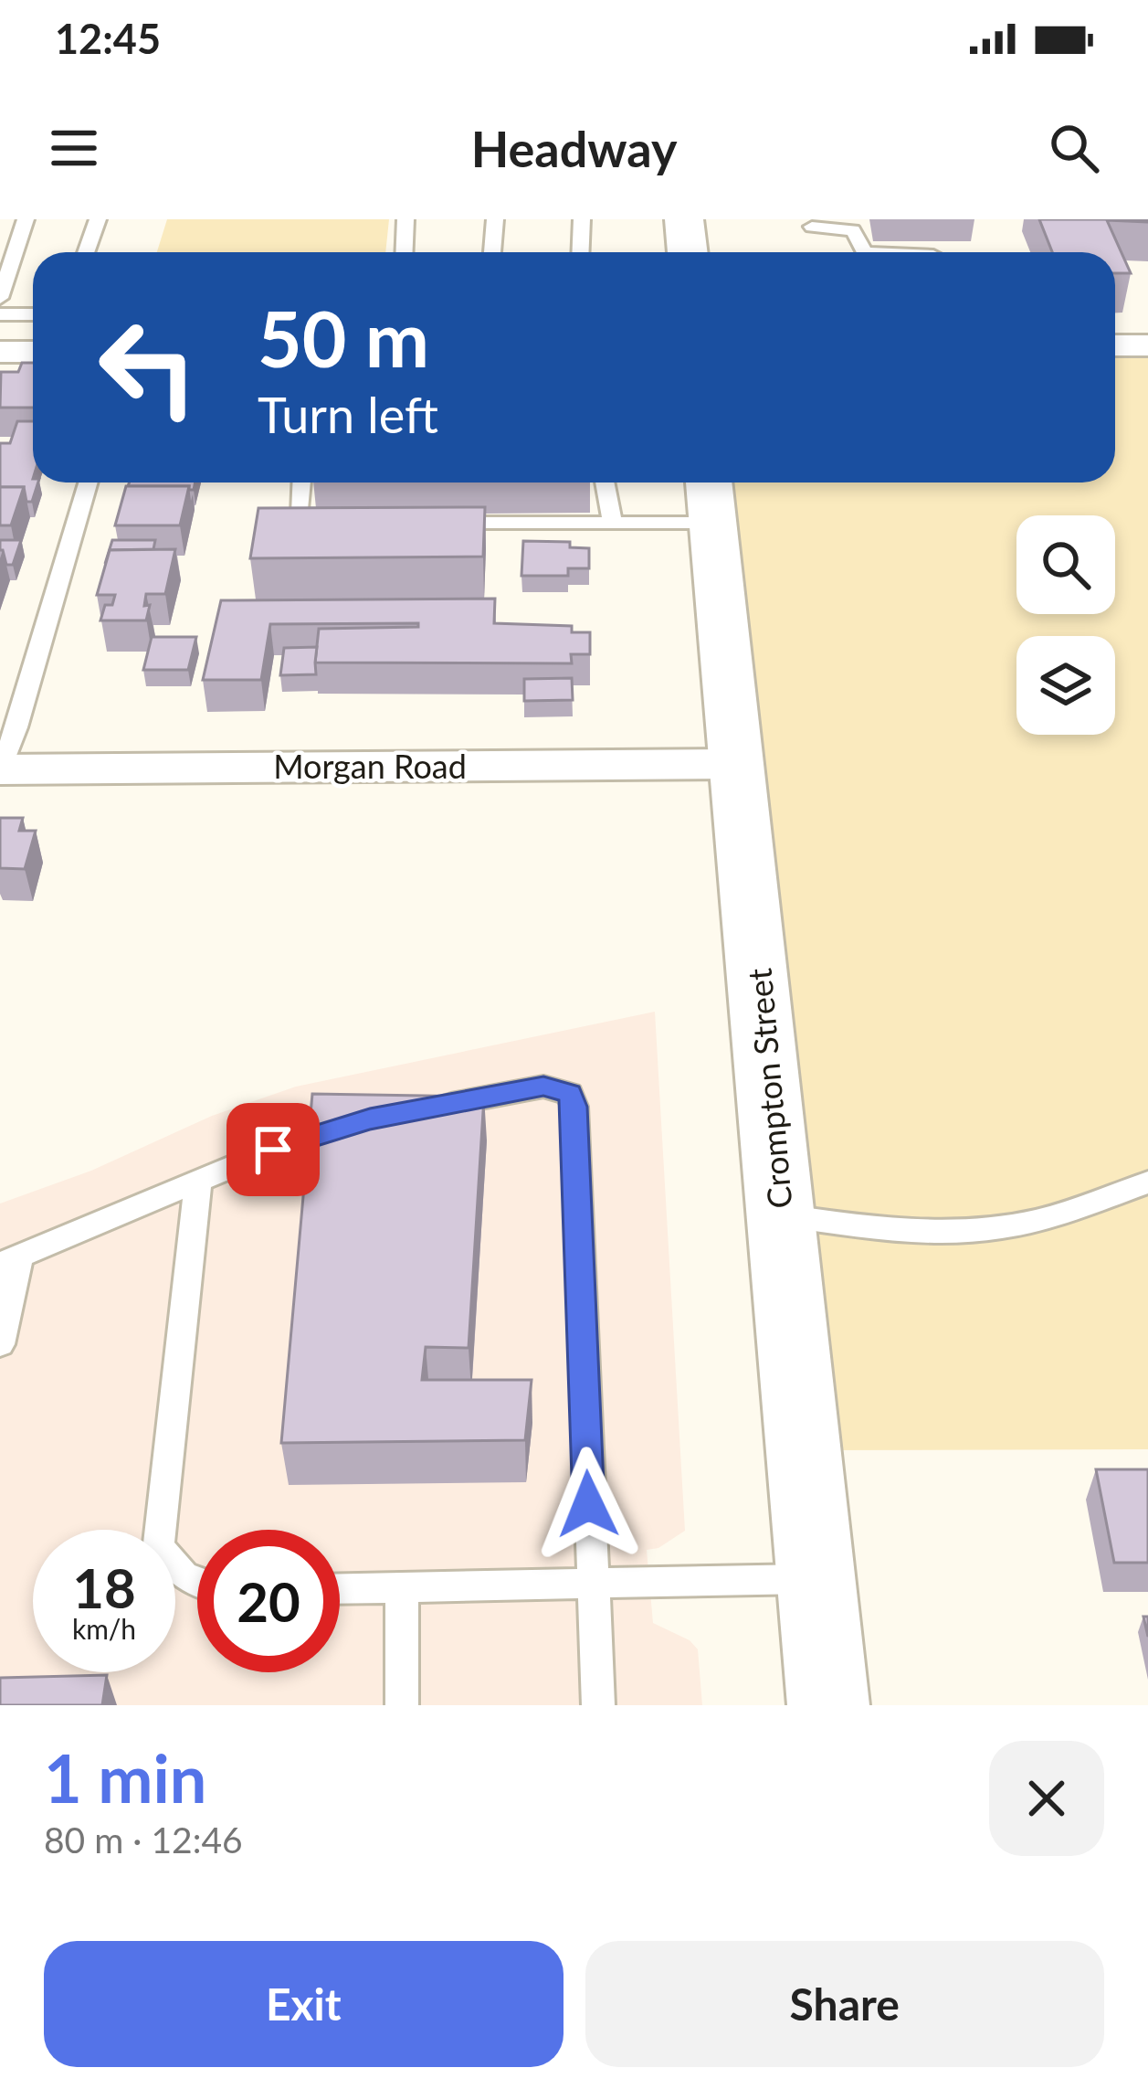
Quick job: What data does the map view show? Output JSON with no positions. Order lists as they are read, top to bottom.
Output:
{
  "streets": {
    "street": ["Morgan Road", "Crompton Street"]
  },
  "crossings": [
    ["Morgan Road", "Crompton Street"]
  ],
  "page": {
    "status": "12:45",
    "header": "Headway",
    "turn": ["50 m", "Turn left"],
    "speed": "18 km/h",
    "limit": "20",
    "heading": ["1 min", "80 m · 12:46"],
    "buttons": ["Exit", "Share"]
  }
}
